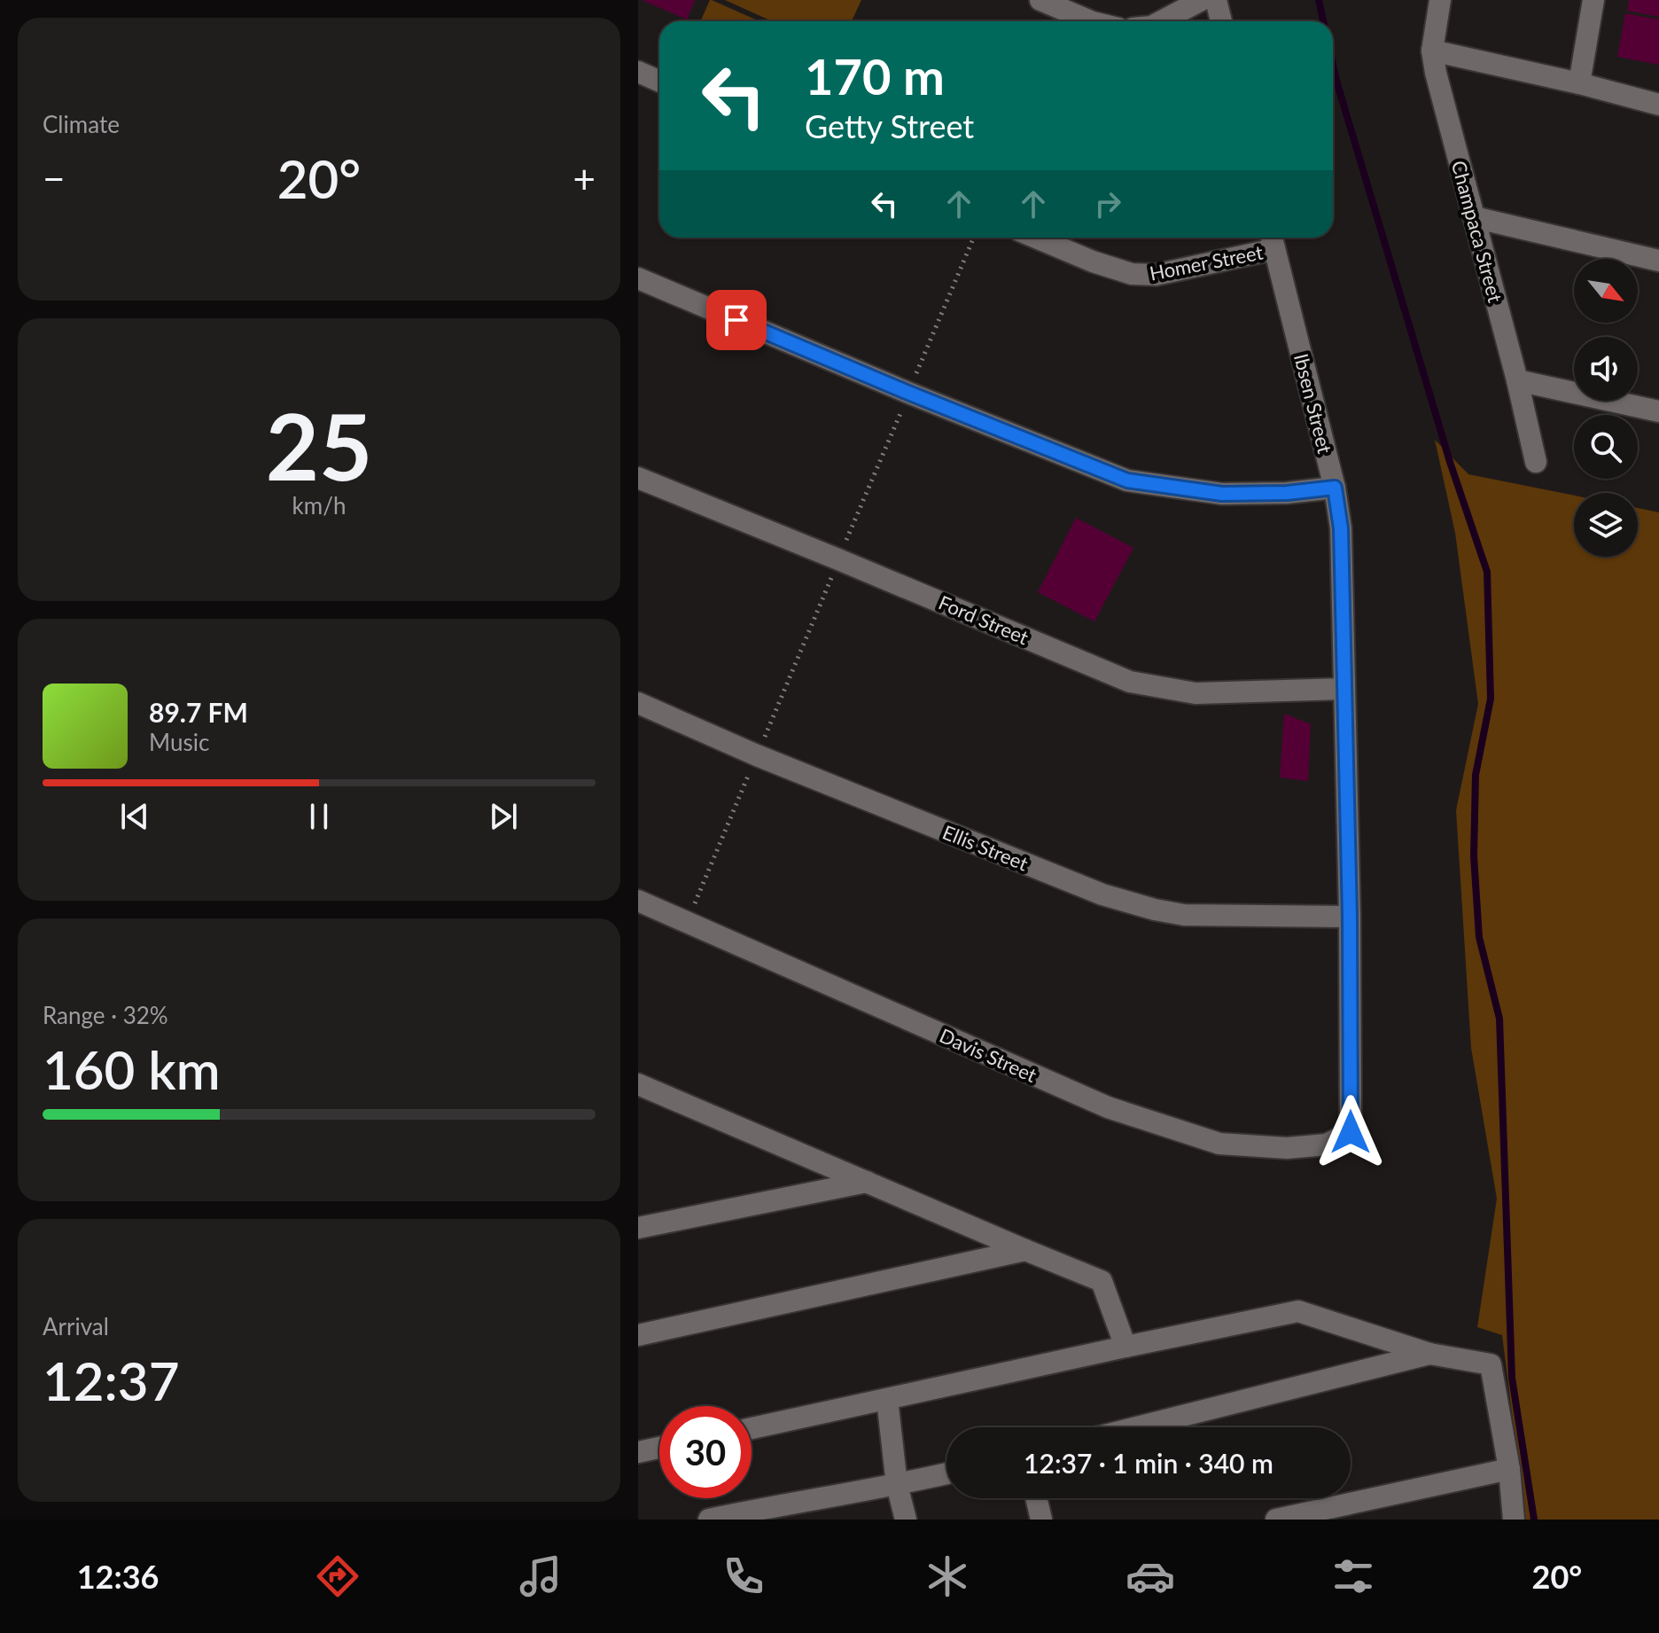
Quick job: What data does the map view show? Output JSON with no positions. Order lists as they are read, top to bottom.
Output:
{
  "streets": {
    "street": [
      "Champaca Street",
      "Homer Street",
      "Ibsen Street",
      "Ford Street",
      "Ellis Street",
      "Davis Street"
    ]
  },
  "crossings": [
    ["Homer Street", "Ibsen Street"],
    ["Ibsen Street", "Ford Street"],
    ["Ibsen Street", "Ellis Street"],
    ["Ibsen Street", "Davis Street"]
  ],
  "north": "bottom right",
  "page": {
    "tile": [
      "Climate",
      ["25", "km/h"],
      ["Range · 32%", "160 km"],
      ["Arrival", "12:37"]
    ],
    "turn": ["170 m", "Getty Street"],
    "heat": ["−", "20°", "+"],
    "song": ["89.7 FM", "Music"],
    "limit": "30",
    "trip": "12:37 · 1 min · 340 m",
    "tabs": ["12:36", "20°"]
  }
}
